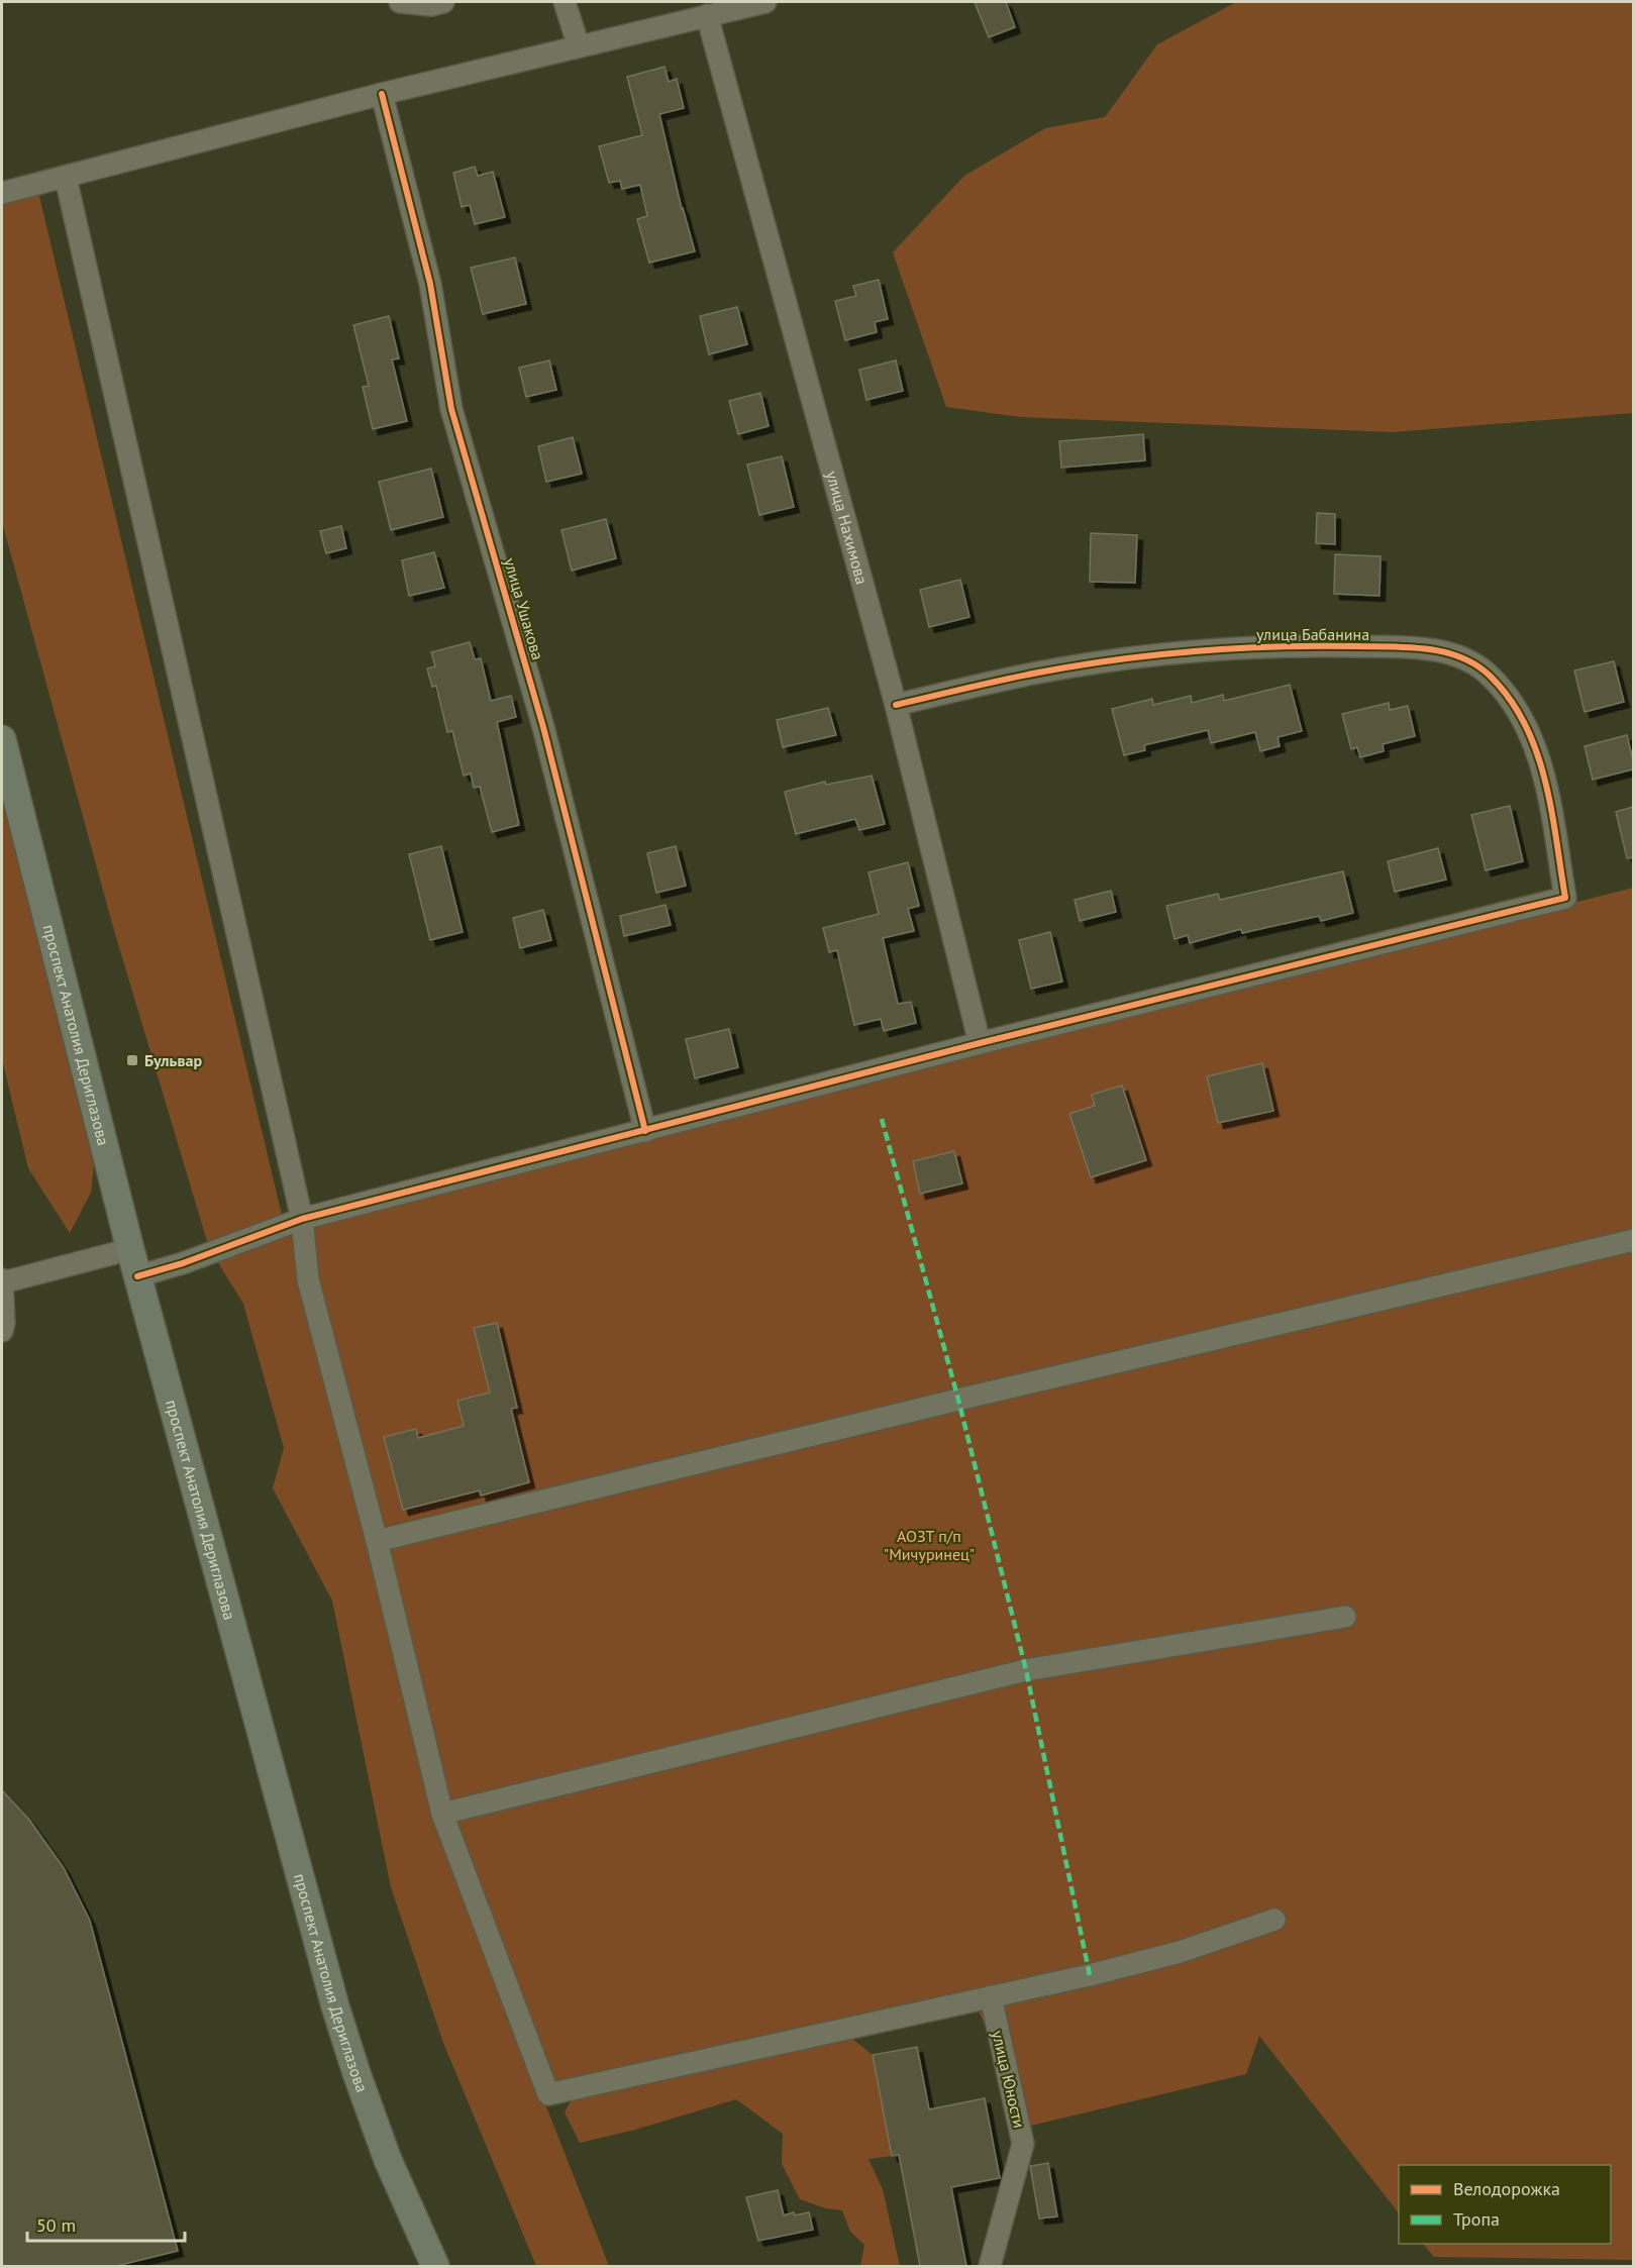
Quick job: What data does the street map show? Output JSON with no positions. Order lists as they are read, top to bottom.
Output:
{
  "streets": {
    "main road": ["проспект Анатолия Дериглазова"],
    "street": [
      "улица Нахимова",
      "улица Ушакова",
      "улица Бабанина",
      "улица Юности"
    ]
  },
  "crossings": [
    ["улица Нахимова", "улица Бабанина"]
  ],
  "parks": ["АОЗТ п/п \"Мичуринец\""],
  "places": {
    "transit": ["Бульвар"]
  },
  "legend": ["Велодорожка", "Тропа"],
  "scale_bar": "50 m"
}
